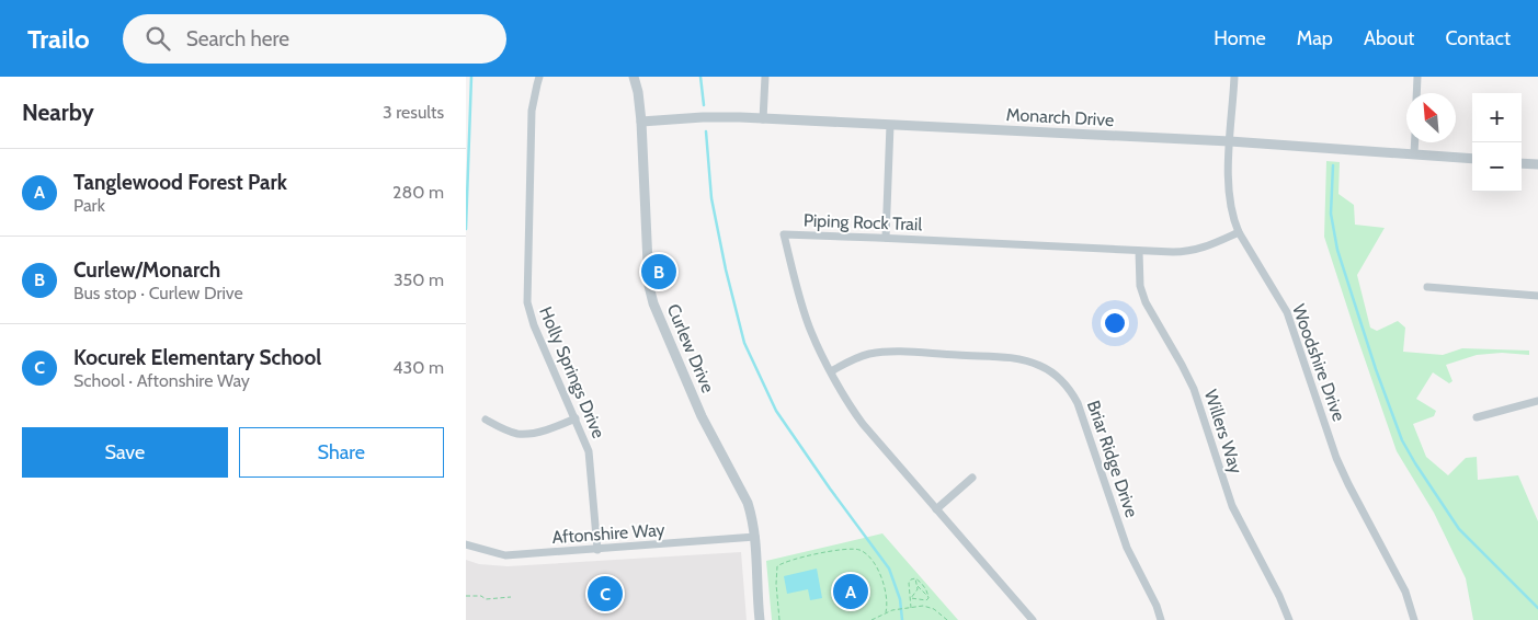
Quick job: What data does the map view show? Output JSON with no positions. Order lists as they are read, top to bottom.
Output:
{
  "streets": {
    "street": [
      "Monarch Drive",
      "Piping Rock Trail",
      "Curlew Drive",
      "Woodshire Drive",
      "Holly Springs Drive",
      "Willers Way",
      "Briar Ridge Drive",
      "Aftonshire Way"
    ]
  },
  "crossings": [
    ["Monarch Drive", "Curlew Drive"],
    ["Monarch Drive", "Woodshire Drive"],
    ["Piping Rock Trail", "Woodshire Drive"],
    ["Piping Rock Trail", "Willers Way"],
    ["Piping Rock Trail", "Briar Ridge Drive"],
    ["Curlew Drive", "Aftonshire Way"],
    ["Holly Springs Drive", "Aftonshire Way"]
  ],
  "north": "top left",
  "page": {
    "header": "Trailo",
    "search": "Search here",
    "nav": [
      "Home",
      "Map",
      "About",
      "Contact"
    ],
    "heading": ["Nearby", "3 results"],
    "map_buttons": ["+", "−"],
    "list": [
      {
        "mark": "A",
        "name": "Tanglewood Forest Park",
        "note": "Park",
        "value": "280 m"
      },
      {
        "mark": "B",
        "name": "Curlew/Monarch",
        "note": "Bus stop · Curlew Drive",
        "value": "350 m"
      },
      {
        "mark": "C",
        "name": "Kocurek Elementary School",
        "note": "School · Aftonshire Way",
        "value": "430 m"
      }
    ],
    "pins": ["B", "A", "C"],
    "buttons": ["Save", "Share"]
  }
}
